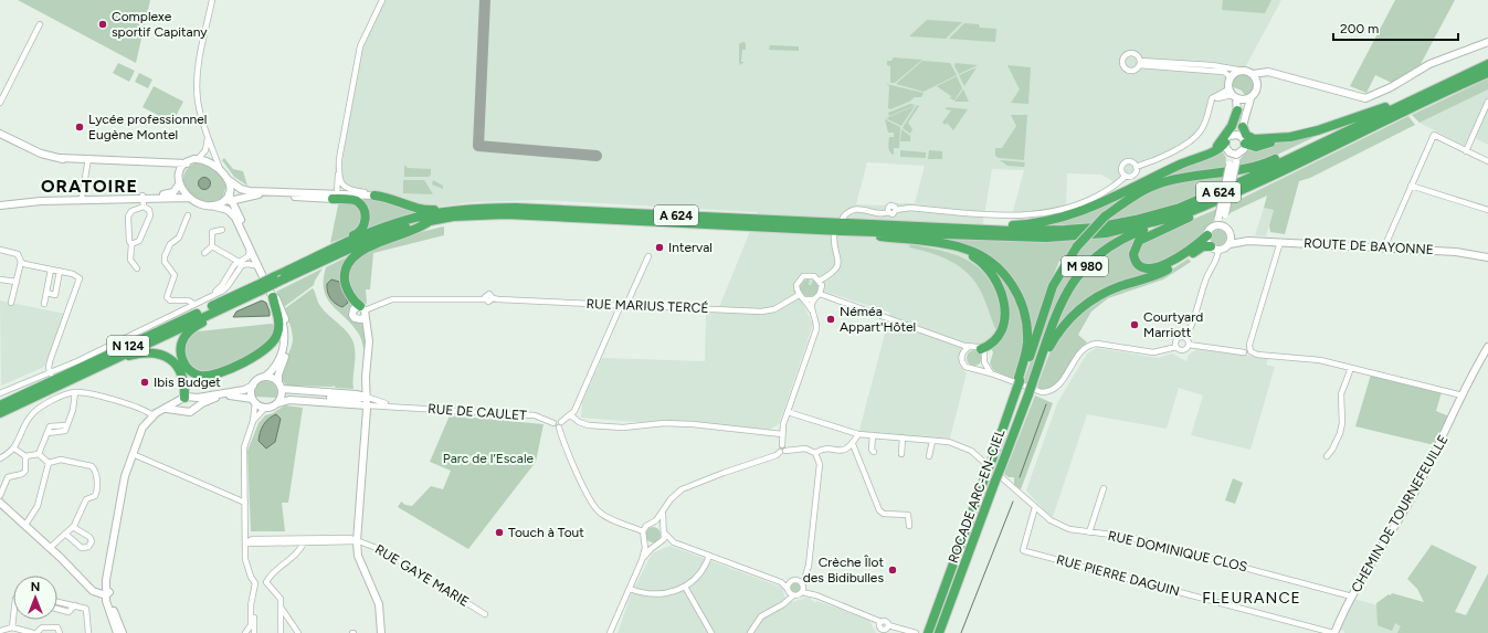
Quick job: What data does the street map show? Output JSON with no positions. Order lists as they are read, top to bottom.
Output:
{
  "streets": {
    "highway": [
      "A 624",
      "M 980",
      "N 124",
      "ROCADE ARC-EN-CIEL"
    ],
    "main road": ["ROUTE DE BAYONNE", "RUE DE CAULET", "CHEMIN DE TOURNEFEUILLE"],
    "street": [
      "RUE MARIUS TERCÉ",
      "RUE DOMINIQUE CLOS",
      "RUE GAYE MARIE",
      "RUE PIERRE DAGUIN"
    ]
  },
  "crossings": [
    ["A 624", "M 980"],
    ["A 624", "N 124"],
    ["M 980", "ROCADE ARC-EN-CIEL"],
    ["CHEMIN DE TOURNEFEUILLE", "RUE DOMINIQUE CLOS"],
    ["CHEMIN DE TOURNEFEUILLE", "RUE PIERRE DAGUIN"],
    ["RUE DOMINIQUE CLOS", "RUE PIERRE DAGUIN"]
  ],
  "districts": ["ORATOIRE", "FLEURANCE"],
  "parks": ["Parc de l’Escale"],
  "places": [
    "Complexe sportif Capitany",
    "Lycée professionnel Eugène Montel",
    "Interval",
    "Néméa Appart'Hôtel",
    "Courtyard Marriott",
    "Ibis Budget",
    "Touch à Tout",
    "Crèche Îlot des Bidibulles"
  ],
  "scale_bar": "200 m",
  "north": "top"
}
